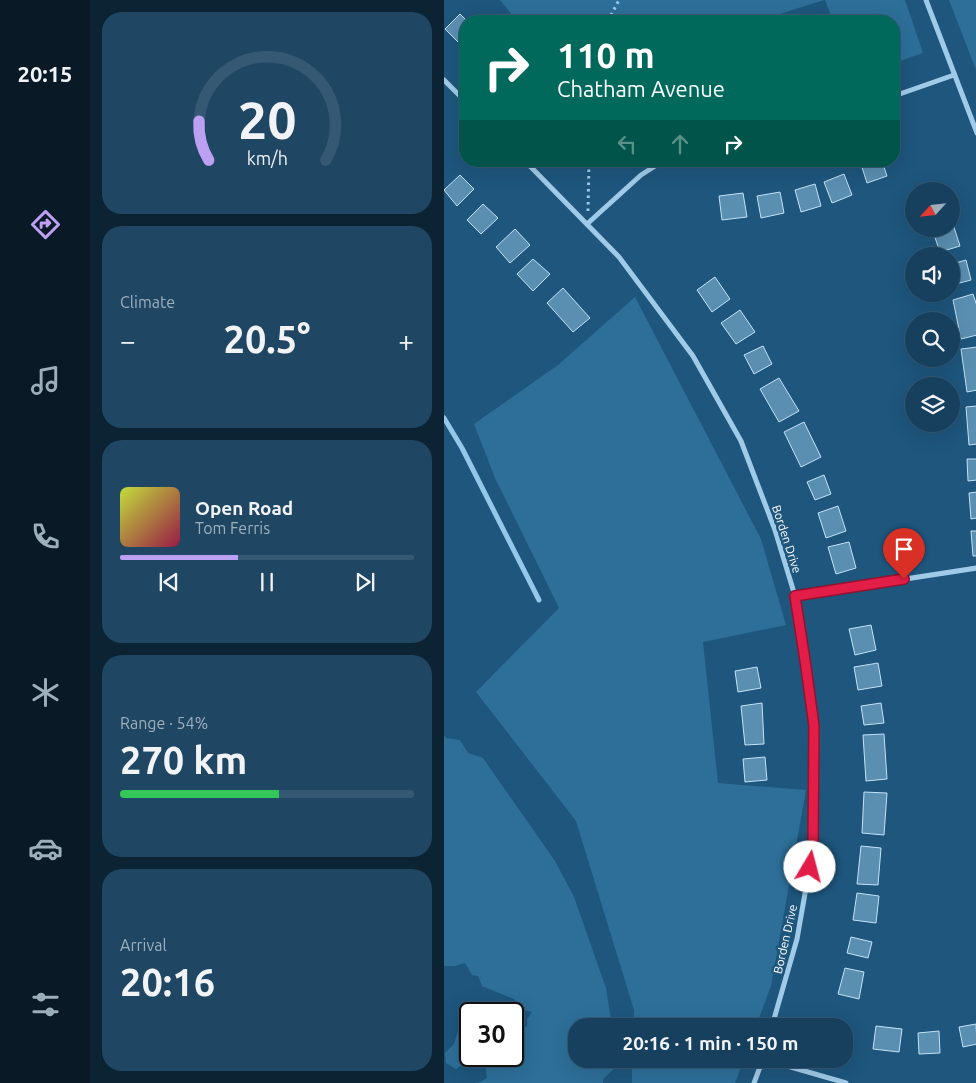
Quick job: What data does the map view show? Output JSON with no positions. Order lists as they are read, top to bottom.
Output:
{
  "streets": {
    "street": ["Borden Drive"]
  },
  "north": "bottom left",
  "page": {
    "tabs": "20:15",
    "turn": ["110 m", "Chatham Avenue"],
    "tile": [
      "Climate",
      ["Range · 54%", "270 km"],
      ["Arrival", "20:16"]
    ],
    "heat": ["−", "20.5°", "+"],
    "song": ["Open Road", "Tom Ferris"],
    "limit": "30",
    "trip": "20:16 · 1 min · 150 m",
    "gauge": ["20", "km/h"]
  }
}
